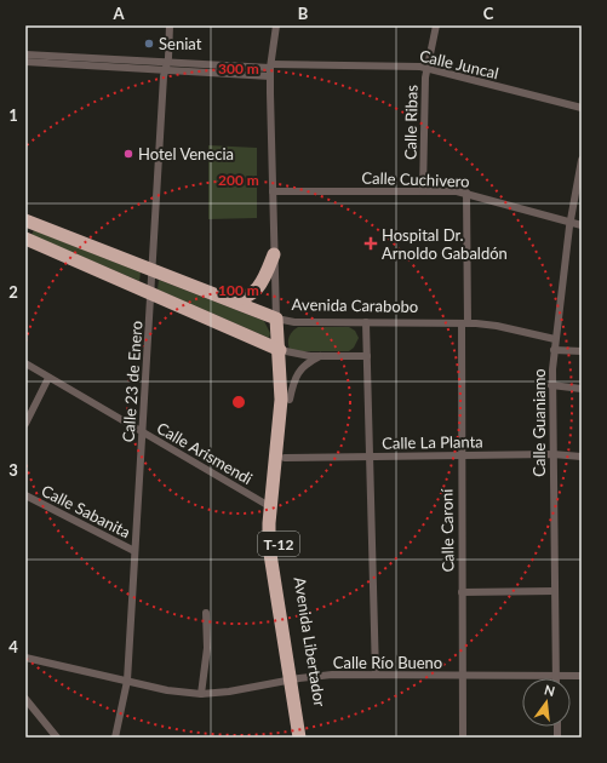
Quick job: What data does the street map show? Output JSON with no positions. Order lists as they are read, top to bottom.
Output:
{
  "streets": {
    "highway": ["Avenida Carabobo", "T-12", "Avenida Libertador"],
    "street": [
      "Calle Juncal",
      "Calle Ribas",
      "Calle Cuchivero",
      "Calle 23 de Enero",
      "Calle Guaniamo",
      "Calle La Planta",
      "Calle Arismendi",
      "Calle Sabanita",
      "Calle Caroní",
      "Calle Río Bueno"
    ]
  },
  "crossings": [
    ["Calle Juncal", "Calle Ribas"],
    ["Calle Juncal", "Calle 23 de Enero"],
    ["Calle Ribas", "Calle Cuchivero"],
    ["Calle Cuchivero", "Calle Guaniamo"],
    ["Calle Cuchivero", "Calle Caroní"],
    ["Avenida Carabobo", "Calle 23 de Enero"],
    ["Avenida Carabobo", "Calle Guaniamo"],
    ["Avenida Carabobo", "Calle Caroní"],
    ["Avenida Carabobo", "Avenida Libertador"],
    ["Calle 23 de Enero", "Calle Arismendi"],
    ["Calle 23 de Enero", "Calle Sabanita"],
    ["Calle 23 de Enero", "Calle Río Bueno"],
    ["Calle Guaniamo", "Calle La Planta"],
    ["Calle Guaniamo", "Calle Río Bueno"],
    ["Calle La Planta", "Calle Caroní"],
    ["Calle La Planta", "Avenida Libertador"],
    ["Calle Arismendi", "Avenida Libertador"],
    ["Calle Caroní", "Calle Río Bueno"],
    ["Avenida Libertador", "Calle Río Bueno"]
  ],
  "places": {
    "other": ["Seniat", "Hotel Venecia"],
    "health": ["Hospital Dr. Arnoldo Gabaldón"]
  },
  "north": "top",
  "grid": {
    "columns": ["A", "B", "C"],
    "rows": [
      "1",
      "2",
      "3",
      "4"
    ]
  },
  "rings": ["300 m", "200 m", "100 m"]
}
